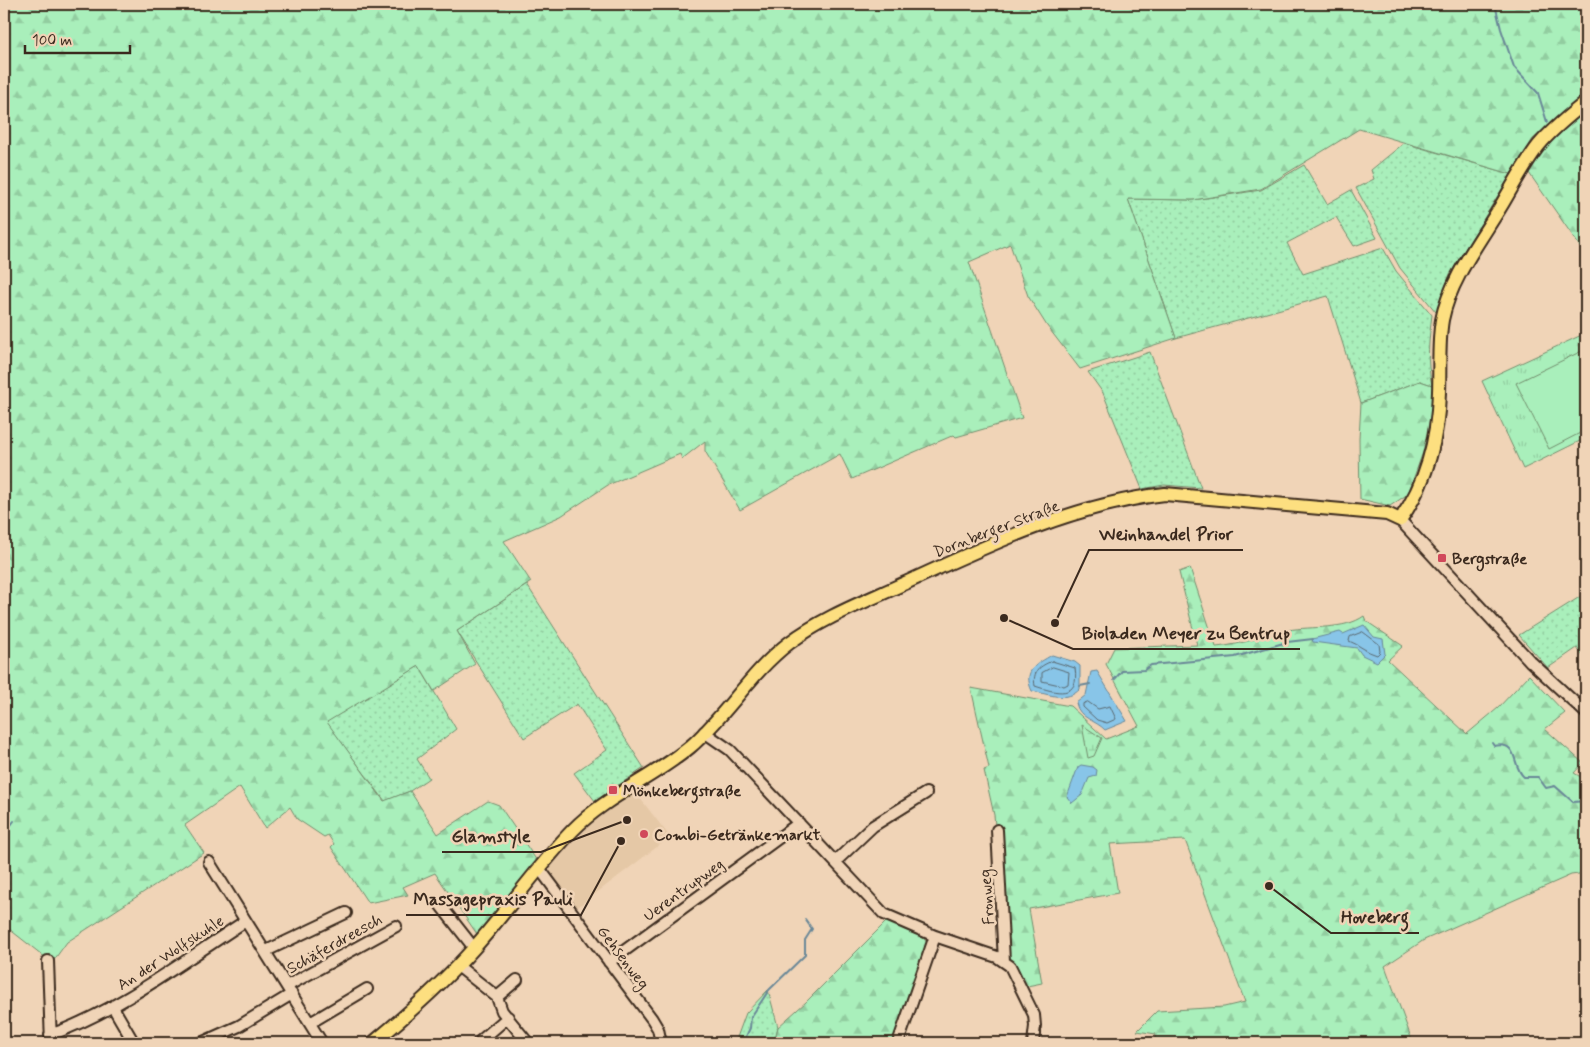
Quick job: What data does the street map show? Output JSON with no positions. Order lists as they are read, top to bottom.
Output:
{
  "streets": {
    "main road": ["Dornberger Straße"],
    "street": [
      "Uerentrupweg",
      "Fronweg",
      "Schäferdreesch",
      "An der Wolfskuhle",
      "Gehsenweg"
    ]
  },
  "crossings": [
    ["Dornberger Straße", "Gehsenweg"],
    ["Uerentrupweg", "Gehsenweg"],
    ["Schäferdreesch", "An der Wolfskuhle"]
  ],
  "places": {
    "transit": ["Bergstraße", "Mönkebergstraße"],
    "other": [
      "Bioladen Meyer zu Bentrup",
      "Weinhandel Prior",
      "Glamstyle",
      "Combi-Getränkemarkt",
      "Massagepraxis Pauli",
      "Hoveberg"
    ]
  },
  "scale_bar": "100 m"
}
